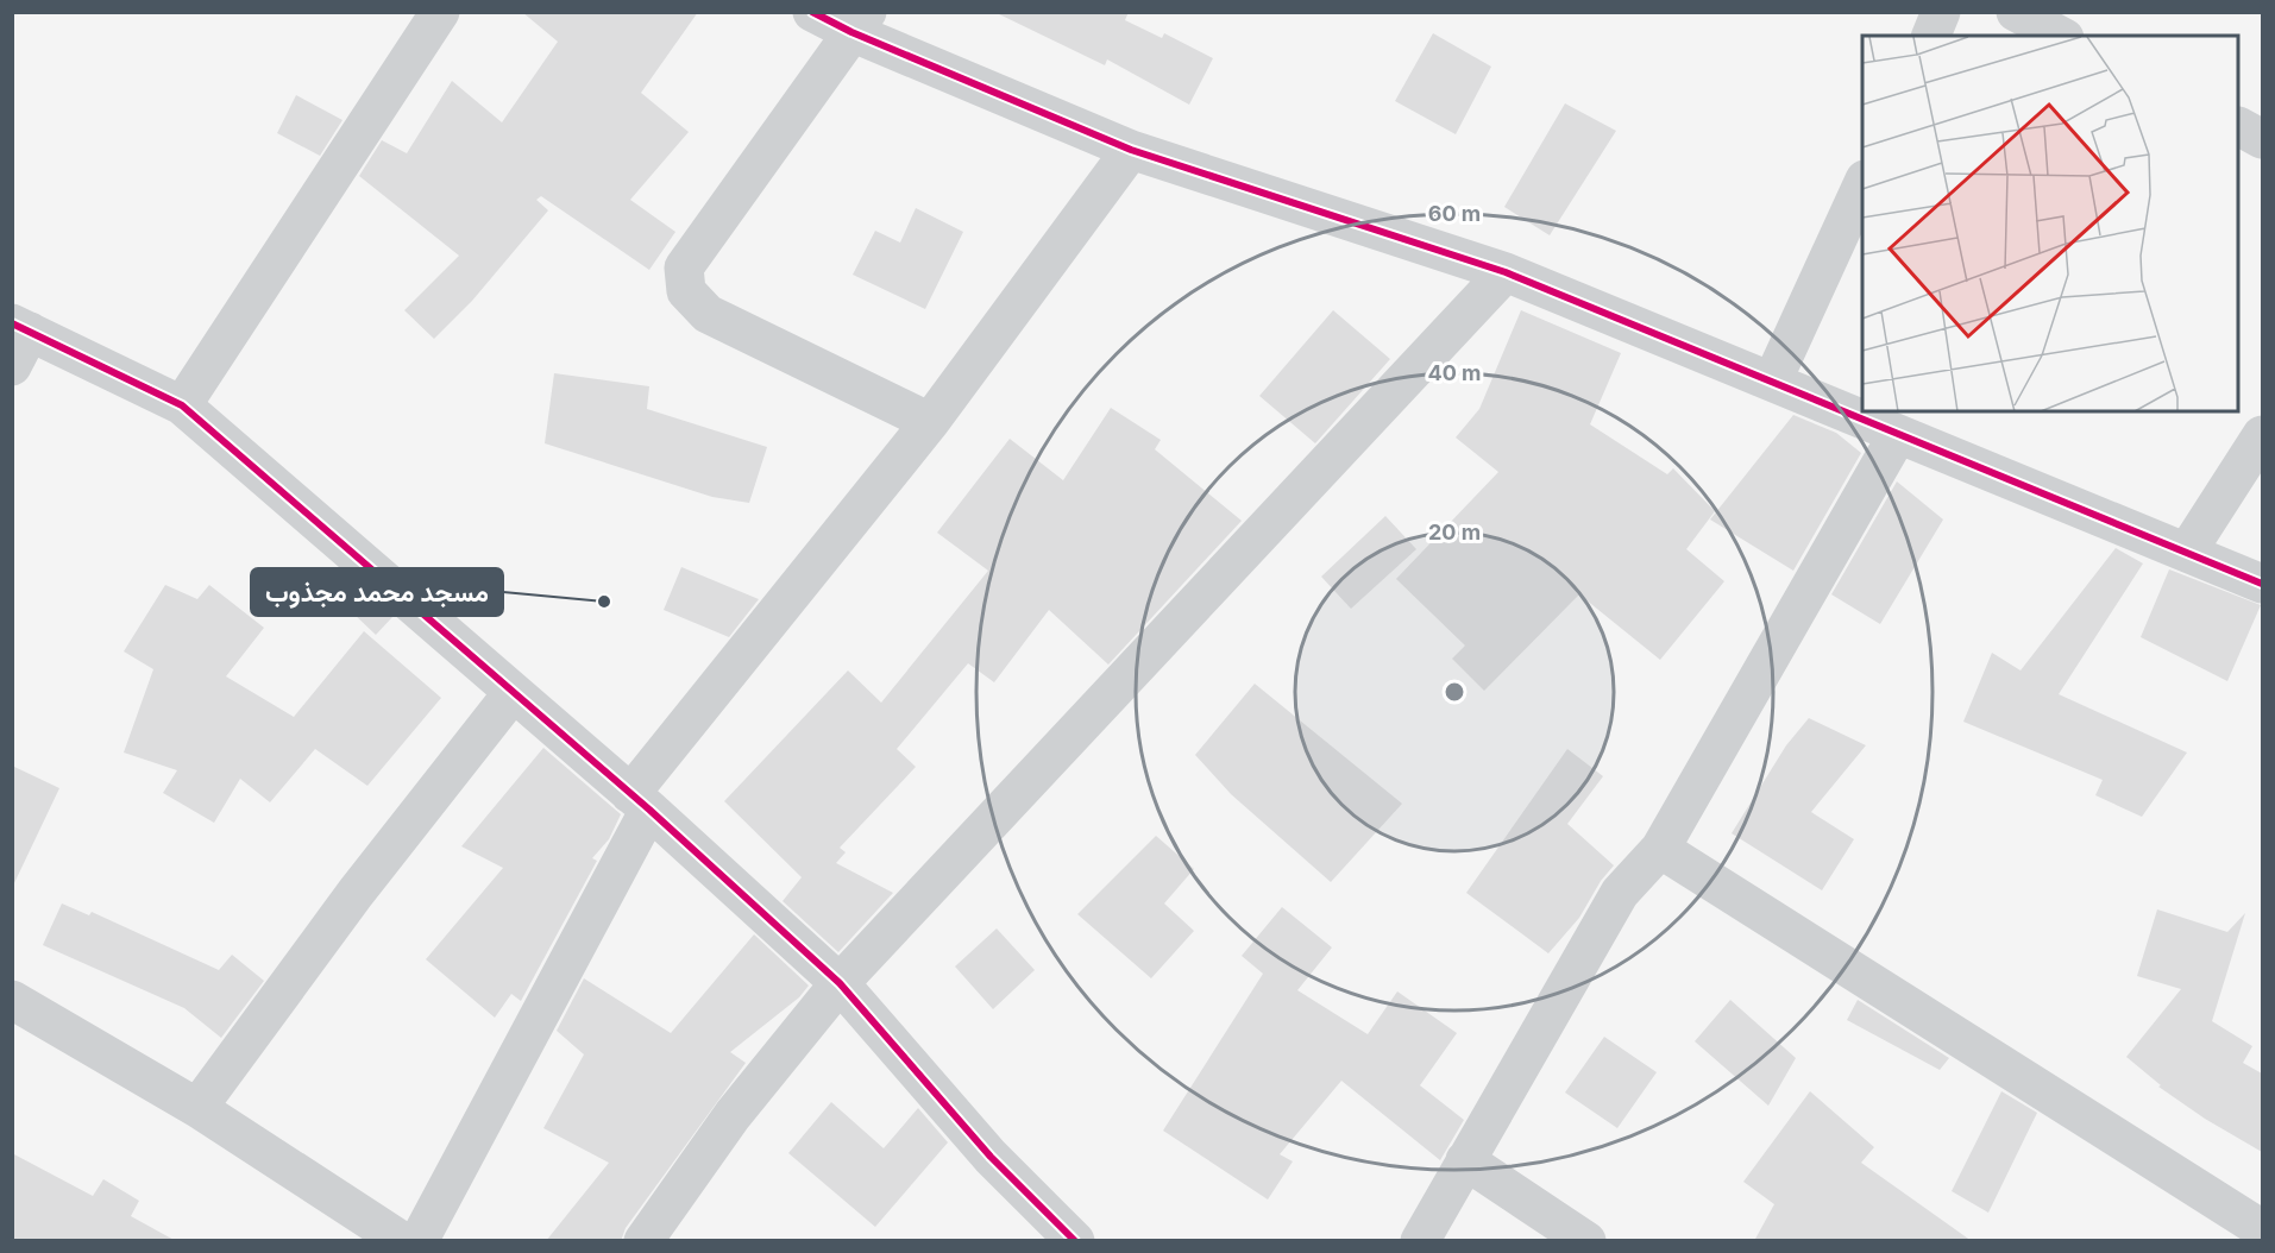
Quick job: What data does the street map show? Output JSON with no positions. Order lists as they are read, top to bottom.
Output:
{
  "places": ["مسجد محمد مجذوب"],
  "rings": ["60 m", "40 m", "20 m"]
}
